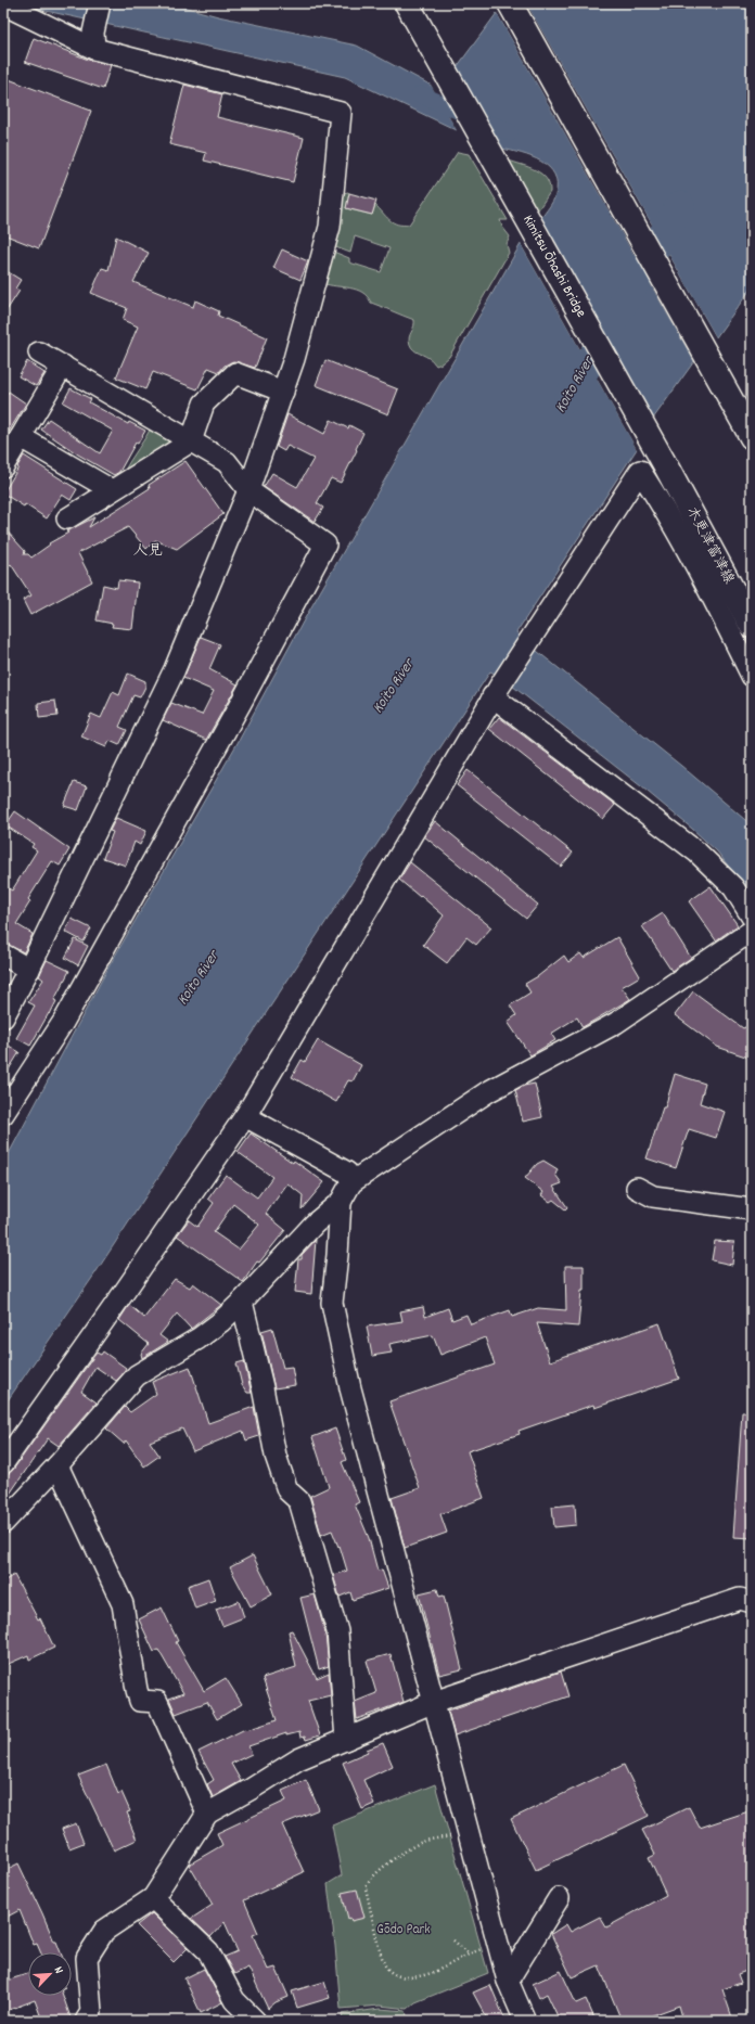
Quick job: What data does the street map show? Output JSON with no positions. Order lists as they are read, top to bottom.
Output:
{
  "streets": {
    "main road": ["Kimitsu Ōhashi Bridge", "木更津富津線"]
  },
  "crossings": [
    ["Kimitsu Ōhashi Bridge", "木更津富津線"]
  ],
  "districts": ["人見"],
  "water": ["Koito River"],
  "parks": ["Gōdo Park"],
  "north": "top right"
}
